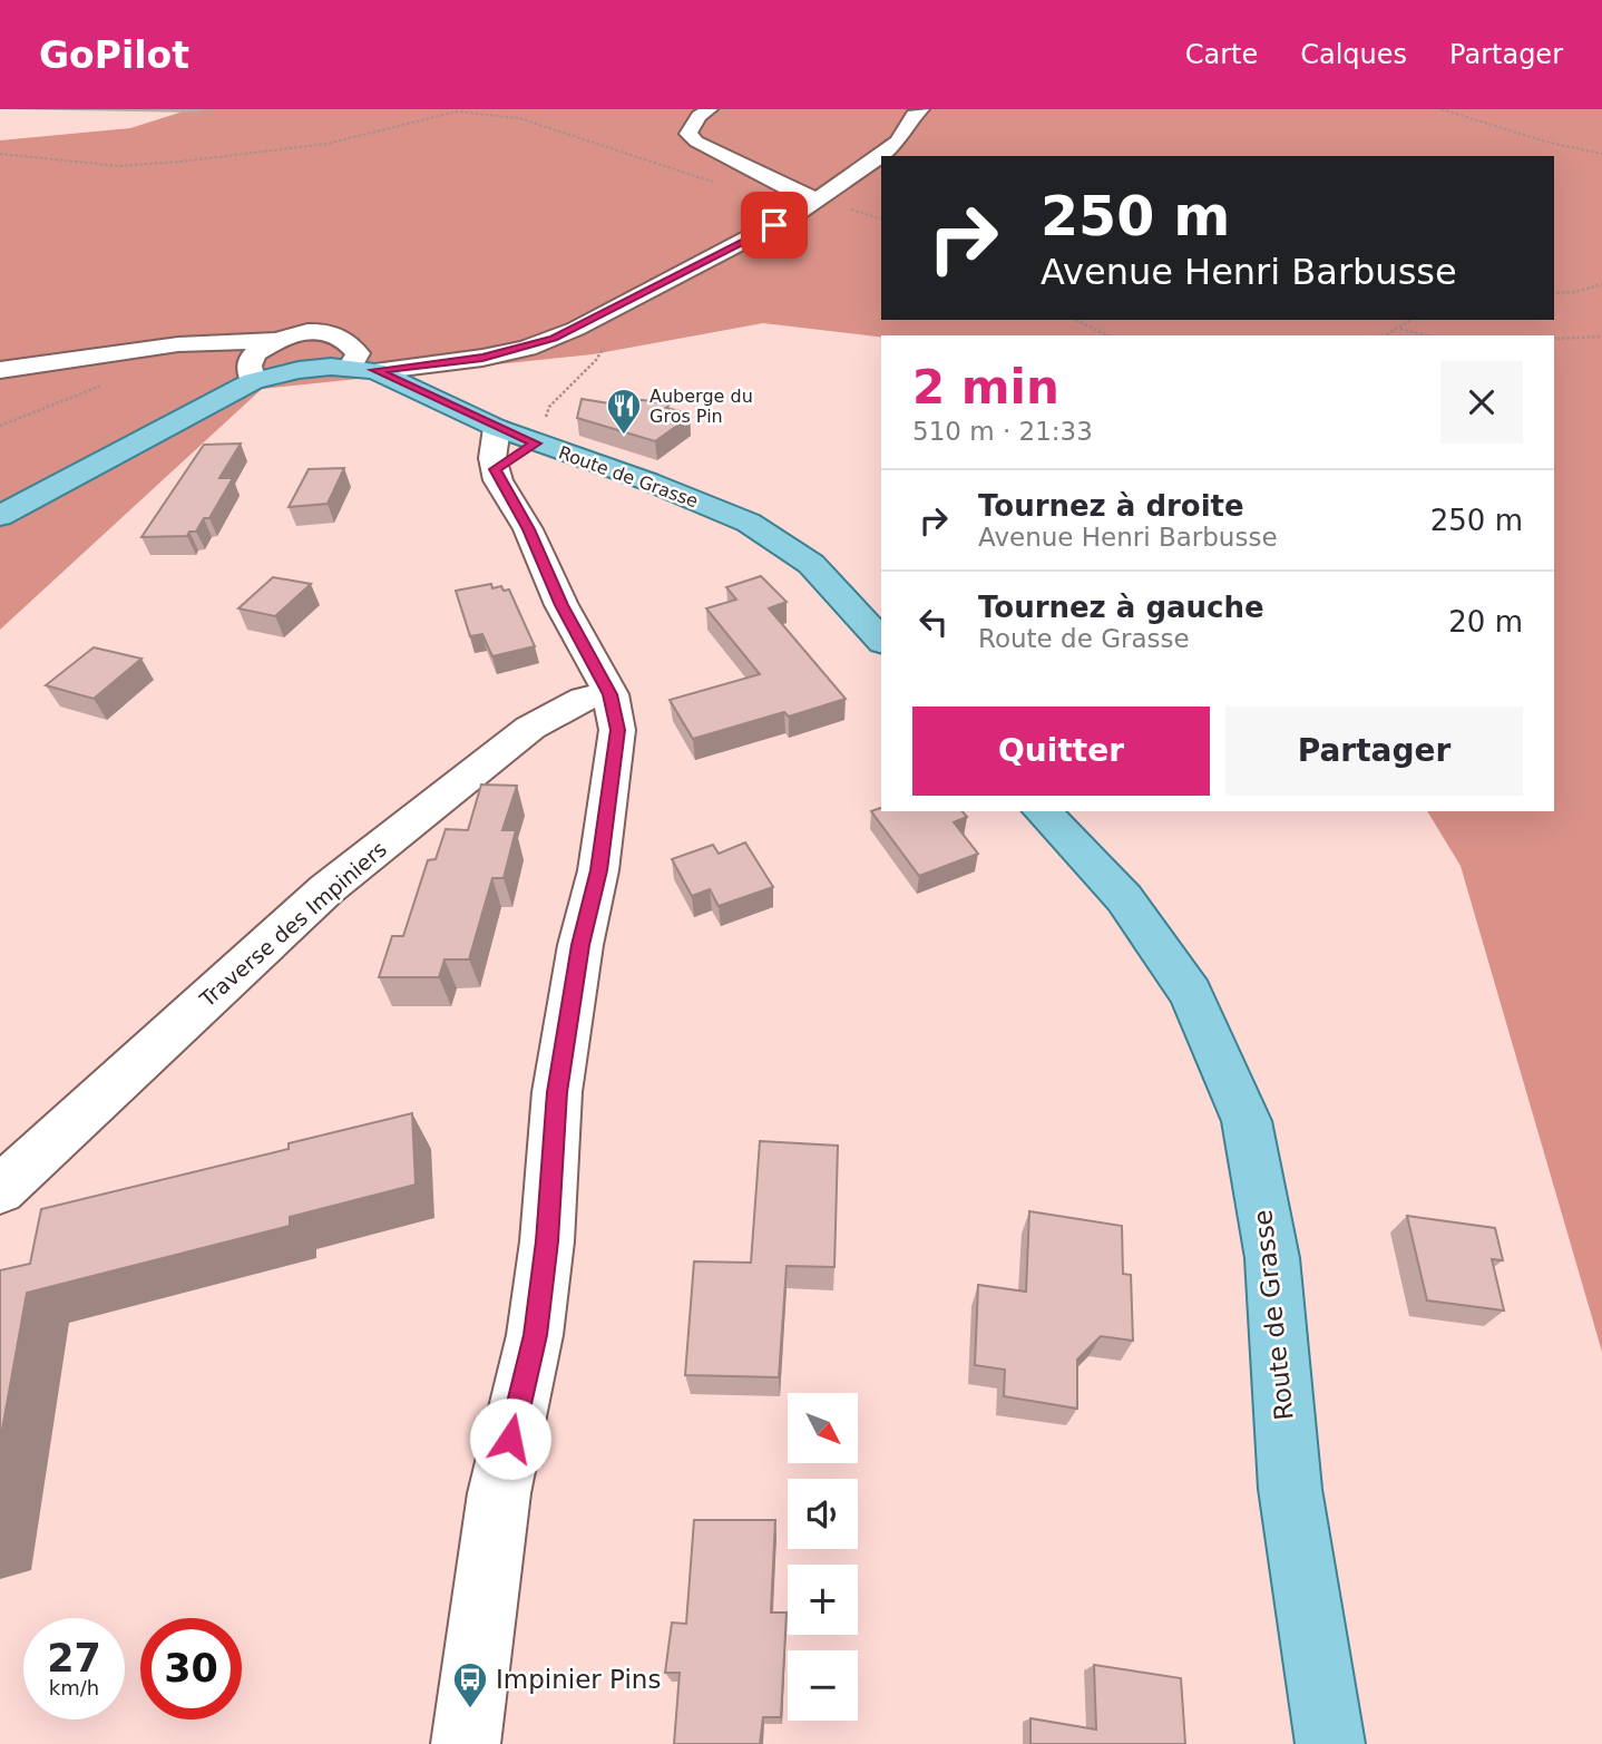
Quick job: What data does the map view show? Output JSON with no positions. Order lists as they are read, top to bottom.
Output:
{
  "streets": {
    "main road": ["Route de Grasse"],
    "street": ["Traverse des Impiniers"]
  },
  "places": {
    "restaurant": ["Auberge du Gros Pin"],
    "bus stop": ["Impinier Pins"]
  },
  "north": "bottom right",
  "page": {
    "header": "GoPilot",
    "nav": ["Carte", "Calques", "Partager"],
    "turn": ["250 m", "Avenue Henri Barbusse"],
    "heading": ["2 min", "510 m · 21:33"],
    "list": [
      {
        "name": "Tournez à droite",
        "note": "Avenue Henri Barbusse",
        "value": "250 m"
      },
      {
        "name": "Tournez à gauche",
        "note": "Route de Grasse",
        "value": "20 m"
      }
    ],
    "buttons": ["Quitter", "Partager"],
    "map_buttons": ["+", "−"],
    "speed": "27 km/h",
    "limit": "30"
  }
}
